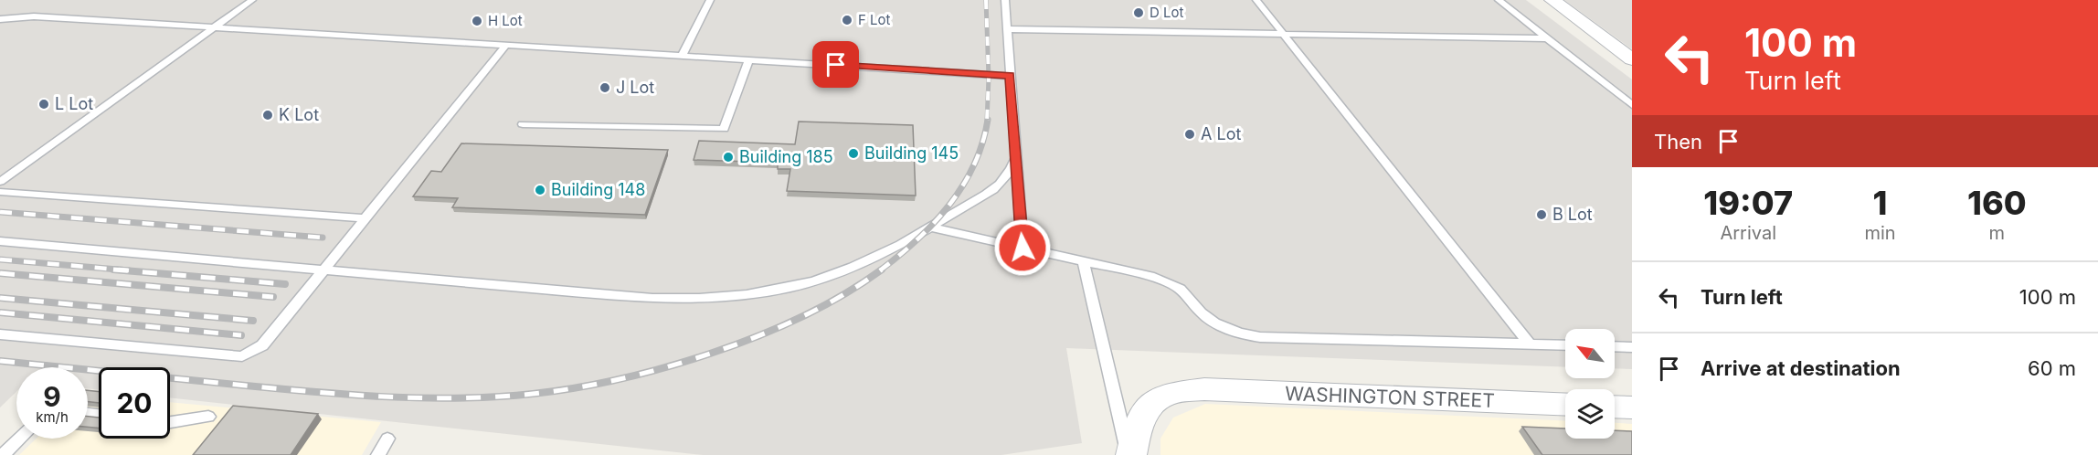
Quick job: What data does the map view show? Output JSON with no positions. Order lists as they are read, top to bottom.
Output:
{
  "streets": {
    "street": ["WASHINGTON STREET"]
  },
  "places": [
    "D Lot",
    "F Lot",
    "H Lot",
    "J Lot",
    "L Lot",
    "K Lot",
    "A Lot",
    "Building 145",
    "Building 185",
    "Building 148",
    "B Lot"
  ],
  "north": "top left",
  "page": {
    "turn": ["100 m", "Turn left"],
    "then": "Then",
    "eta": [
      "19:07",
      "Arrival",
      "1",
      "min",
      "160",
      "m"
    ],
    "list": [
      {
        "name": "Turn left",
        "value": "100 m"
      },
      {
        "name": "Arrive at destination",
        "value": "60 m"
      }
    ],
    "speed": "9 km/h",
    "limit": "20"
  }
}
